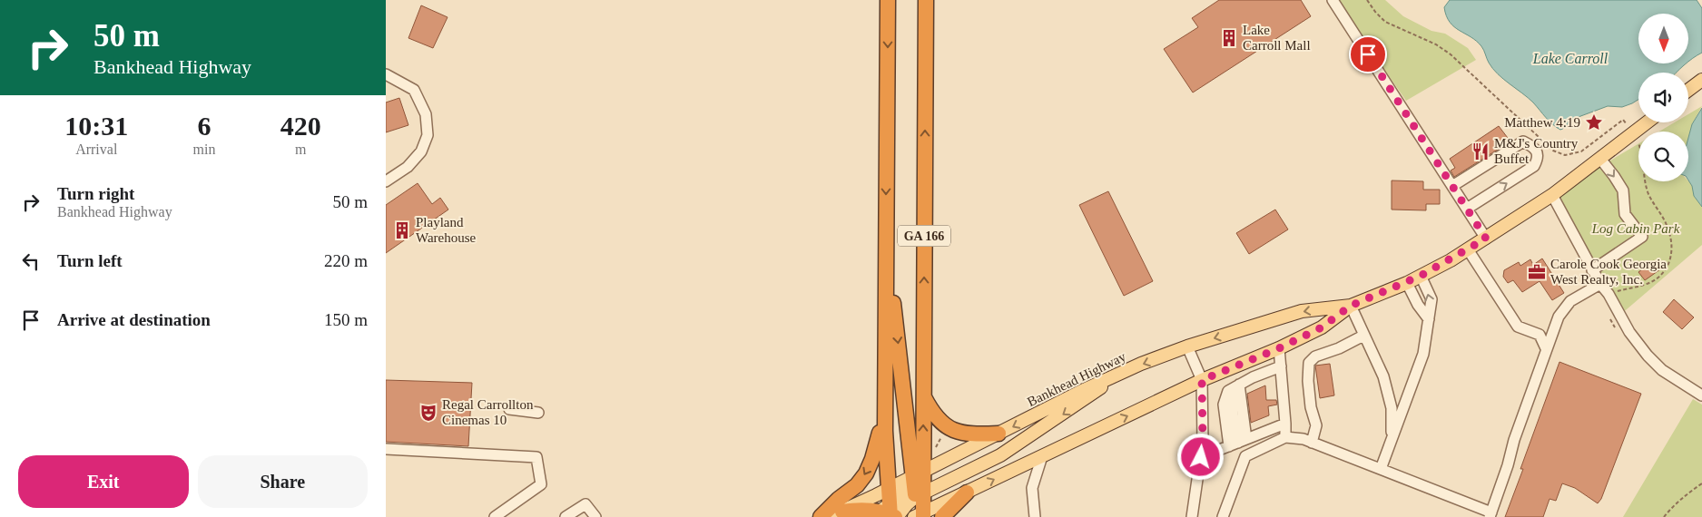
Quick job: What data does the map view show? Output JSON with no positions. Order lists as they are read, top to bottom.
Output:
{
  "streets": {
    "highway": ["GA 166"],
    "main road": ["Bankhead Highway"]
  },
  "crossings": [
    ["GA 166", "Bankhead Highway"]
  ],
  "water": ["Lake Carroll"],
  "parks": ["Log Cabin Park"],
  "places": {
    "building": ["Lake Carroll Mall", "Playland Warehouse"],
    "place": ["Matthew 4:19"],
    "restaurant": ["M&J's Country Buffet"],
    "office": ["Carole Cook Georgia West Realty, Inc."],
    "theatre": ["Regal Carrollton Cinemas 10"]
  },
  "north": "bottom",
  "page": {
    "turn": ["50 m", "Bankhead Highway"],
    "eta": [
      "10:31",
      "Arrival",
      "6",
      "min",
      "420",
      "m"
    ],
    "list": [
      {
        "name": "Turn right",
        "note": "Bankhead Highway",
        "value": "50 m"
      },
      {
        "name": "Turn left",
        "value": "220 m"
      },
      {
        "name": "Arrive at destination",
        "value": "150 m"
      }
    ],
    "buttons": ["Exit", "Share"]
  }
}
